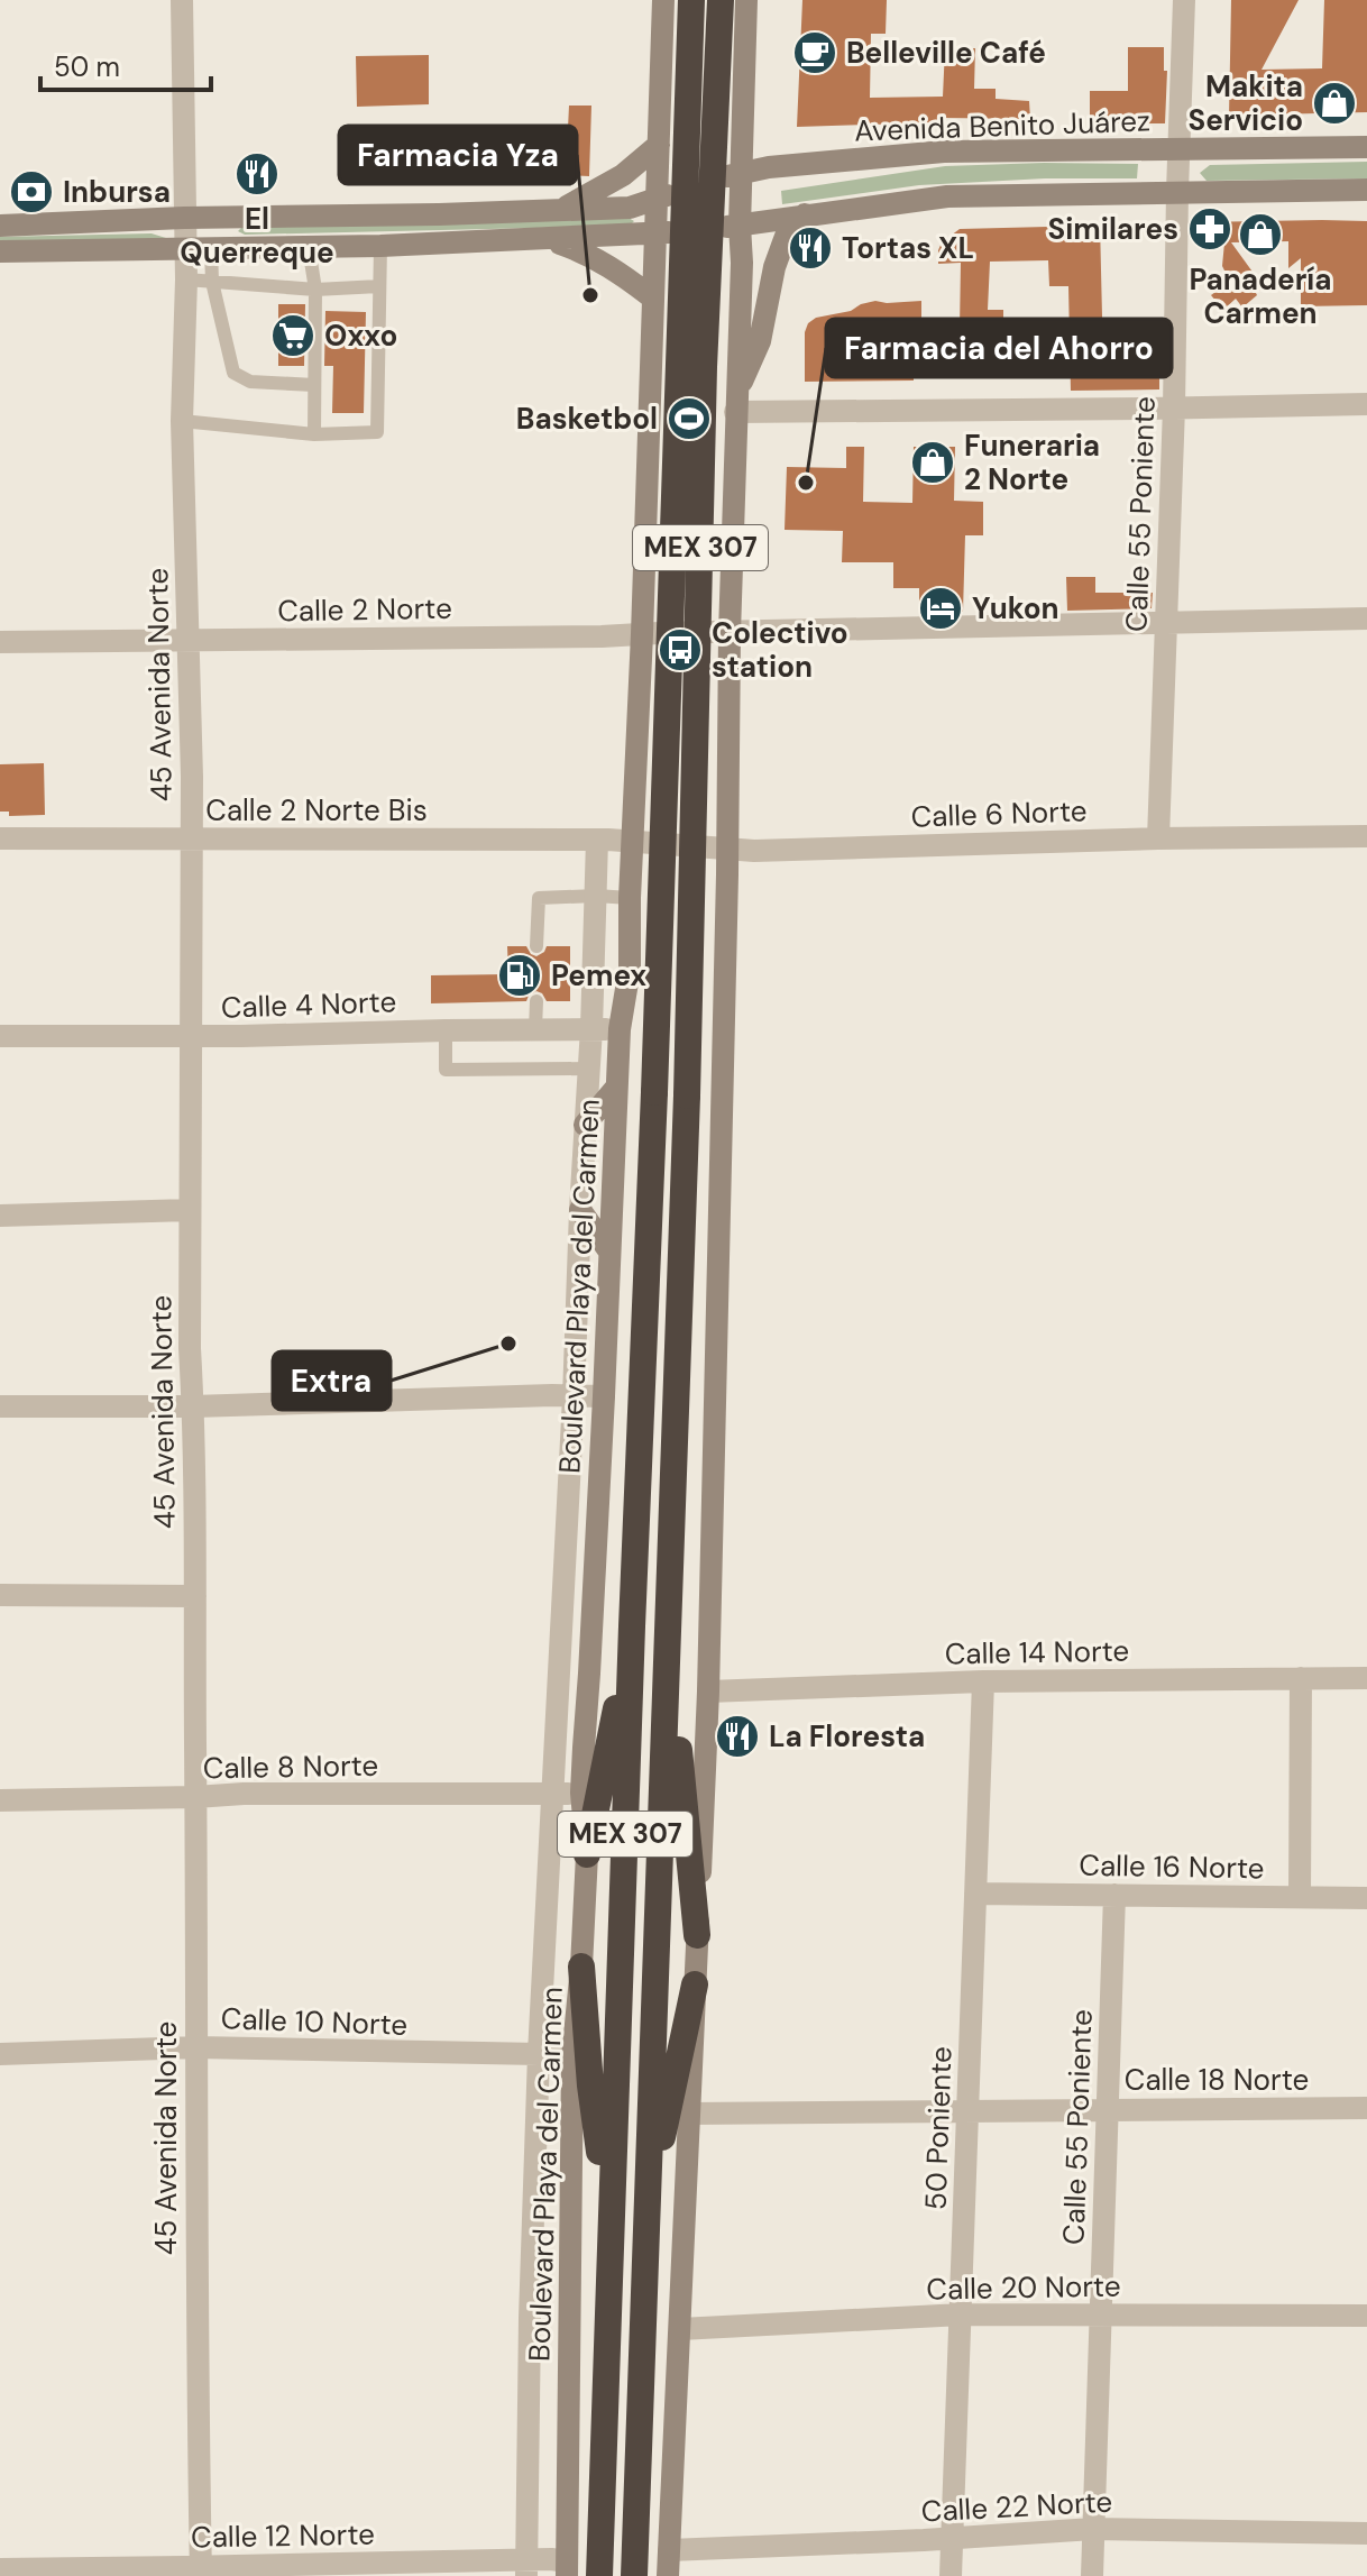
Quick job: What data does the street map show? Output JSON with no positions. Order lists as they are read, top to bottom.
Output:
{
  "streets": {
    "highway": ["MEX 307"],
    "main road": ["Avenida Benito Juárez", "Boulevard Playa del Carmen"],
    "street": [
      "Calle 55 Poniente",
      "Calle 2 Norte",
      "45 Avenida Norte",
      "Calle 2 Norte Bis",
      "Calle 6 Norte",
      "Calle 4 Norte",
      "Calle 14 Norte",
      "Calle 8 Norte",
      "Calle 16 Norte",
      "Calle 10 Norte",
      "Calle 18 Norte",
      "50 Poniente",
      "Calle 20 Norte",
      "Calle 22 Norte",
      "Calle 12 Norte"
    ]
  },
  "crossings": [
    ["Avenida Benito Juárez", "Calle 55 Poniente"],
    ["Avenida Benito Juárez", "45 Avenida Norte"],
    ["Avenida Benito Juárez", "Boulevard Playa del Carmen"],
    ["Calle 55 Poniente", "Calle 6 Norte"],
    ["Calle 55 Poniente", "Calle 16 Norte"],
    ["Calle 55 Poniente", "Calle 18 Norte"],
    ["Calle 55 Poniente", "Calle 20 Norte"],
    ["Calle 55 Poniente", "Calle 22 Norte"],
    ["Calle 2 Norte", "45 Avenida Norte"],
    ["Calle 2 Norte", "Boulevard Playa del Carmen"],
    ["45 Avenida Norte", "Calle 2 Norte Bis"],
    ["45 Avenida Norte", "Calle 4 Norte"],
    ["45 Avenida Norte", "Calle 8 Norte"],
    ["45 Avenida Norte", "Calle 10 Norte"],
    ["45 Avenida Norte", "Calle 12 Norte"],
    ["Calle 2 Norte Bis", "Calle 6 Norte"],
    ["Calle 2 Norte Bis", "Boulevard Playa del Carmen"],
    ["Calle 6 Norte", "Boulevard Playa del Carmen"],
    ["Calle 4 Norte", "Boulevard Playa del Carmen"],
    ["Boulevard Playa del Carmen", "Calle 8 Norte"],
    ["Boulevard Playa del Carmen", "Calle 10 Norte"],
    ["Boulevard Playa del Carmen", "Calle 12 Norte"],
    ["Calle 14 Norte", "50 Poniente"],
    ["Calle 16 Norte", "50 Poniente"],
    ["Calle 18 Norte", "50 Poniente"],
    ["50 Poniente", "Calle 20 Norte"],
    ["50 Poniente", "Calle 22 Norte"]
  ],
  "places": {
    "cafe": ["Belleville Café"],
    "shop": ["Makita Servicio", "Panadería Carmen", "Funeraria 2 Norte"],
    "restaurant": ["El Querreque", "Tortas XL", "La Floresta"],
    "bank": ["Inbursa"],
    "pharmacy": ["Similares"],
    "other": ["Farmacia Yza", "Farmacia del Ahorro", "Extra"],
    "supermarket": ["Oxxo"],
    "sports": ["Basketbol"],
    "hotel": ["Yukon"],
    "bus stop": ["Colectivo station"],
    "fuel station": ["Pemex"]
  },
  "scale_bar": "50 m"
}
